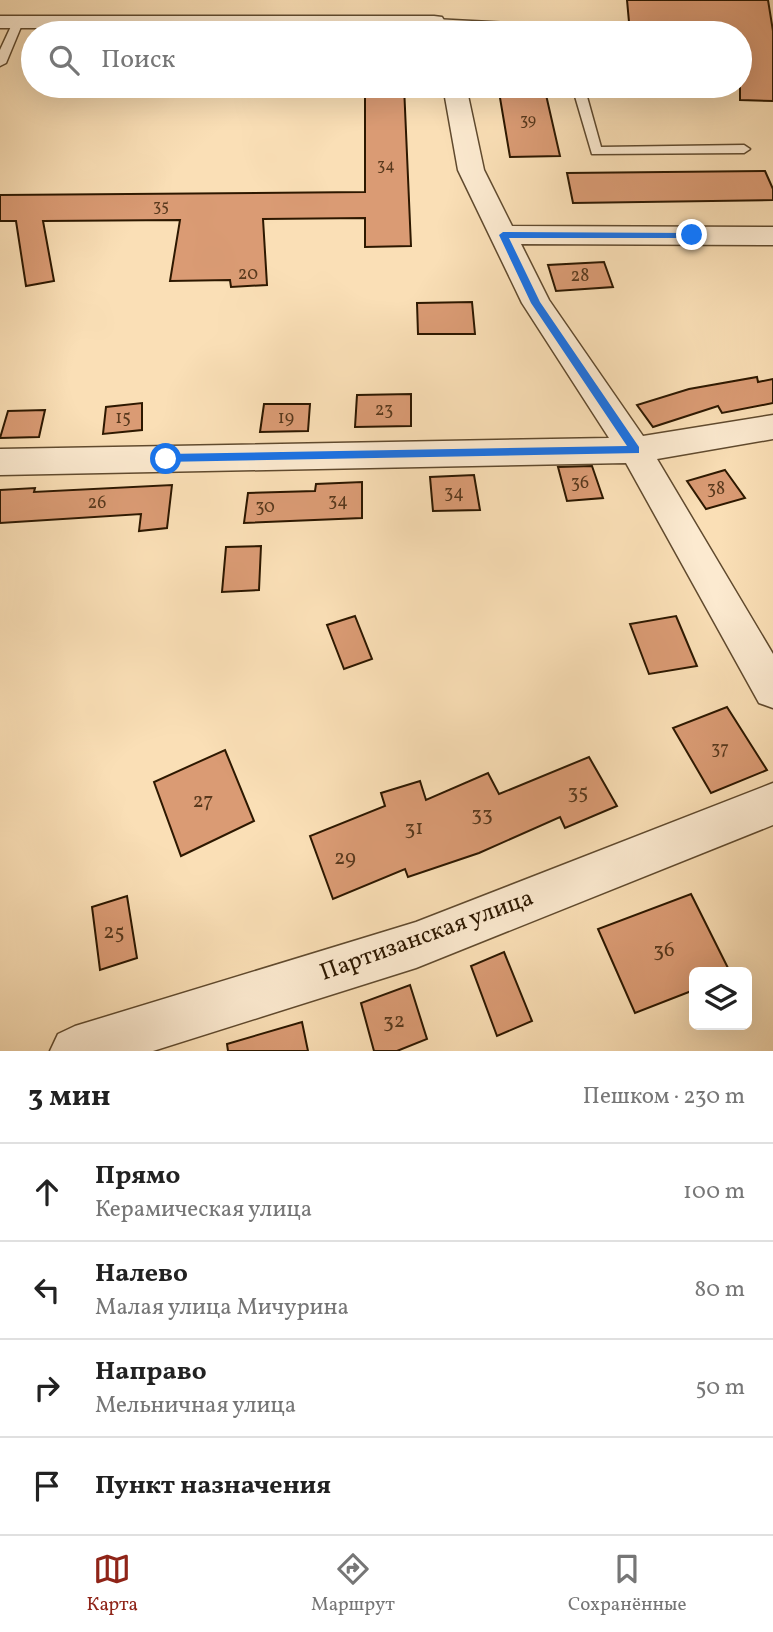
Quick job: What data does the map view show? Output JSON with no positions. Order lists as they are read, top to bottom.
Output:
{
  "streets": {
    "street": ["Партизанская улица"]
  },
  "house_numbers": [
    "39",
    "34",
    "35",
    "20",
    "28",
    "23",
    "15",
    "19",
    "36",
    "38",
    "34",
    "34",
    "26",
    "30",
    "37",
    "35",
    "27",
    "33",
    "31",
    "29",
    "25",
    "36",
    "32"
  ],
  "page": {
    "search": "Поиск",
    "heading": ["3 мин", "Пешком · 230 m"],
    "list": [
      ["Прямо", "Керамическая улица", "100 m"],
      ["Налево", "Малая улица Мичурина", "80 m"],
      ["Направо", "Мельничная улица", "50 m"],
      "Пункт назначения"
    ],
    "nav": ["Карта", "Маршрут", "Сохранённые"]
  }
}
